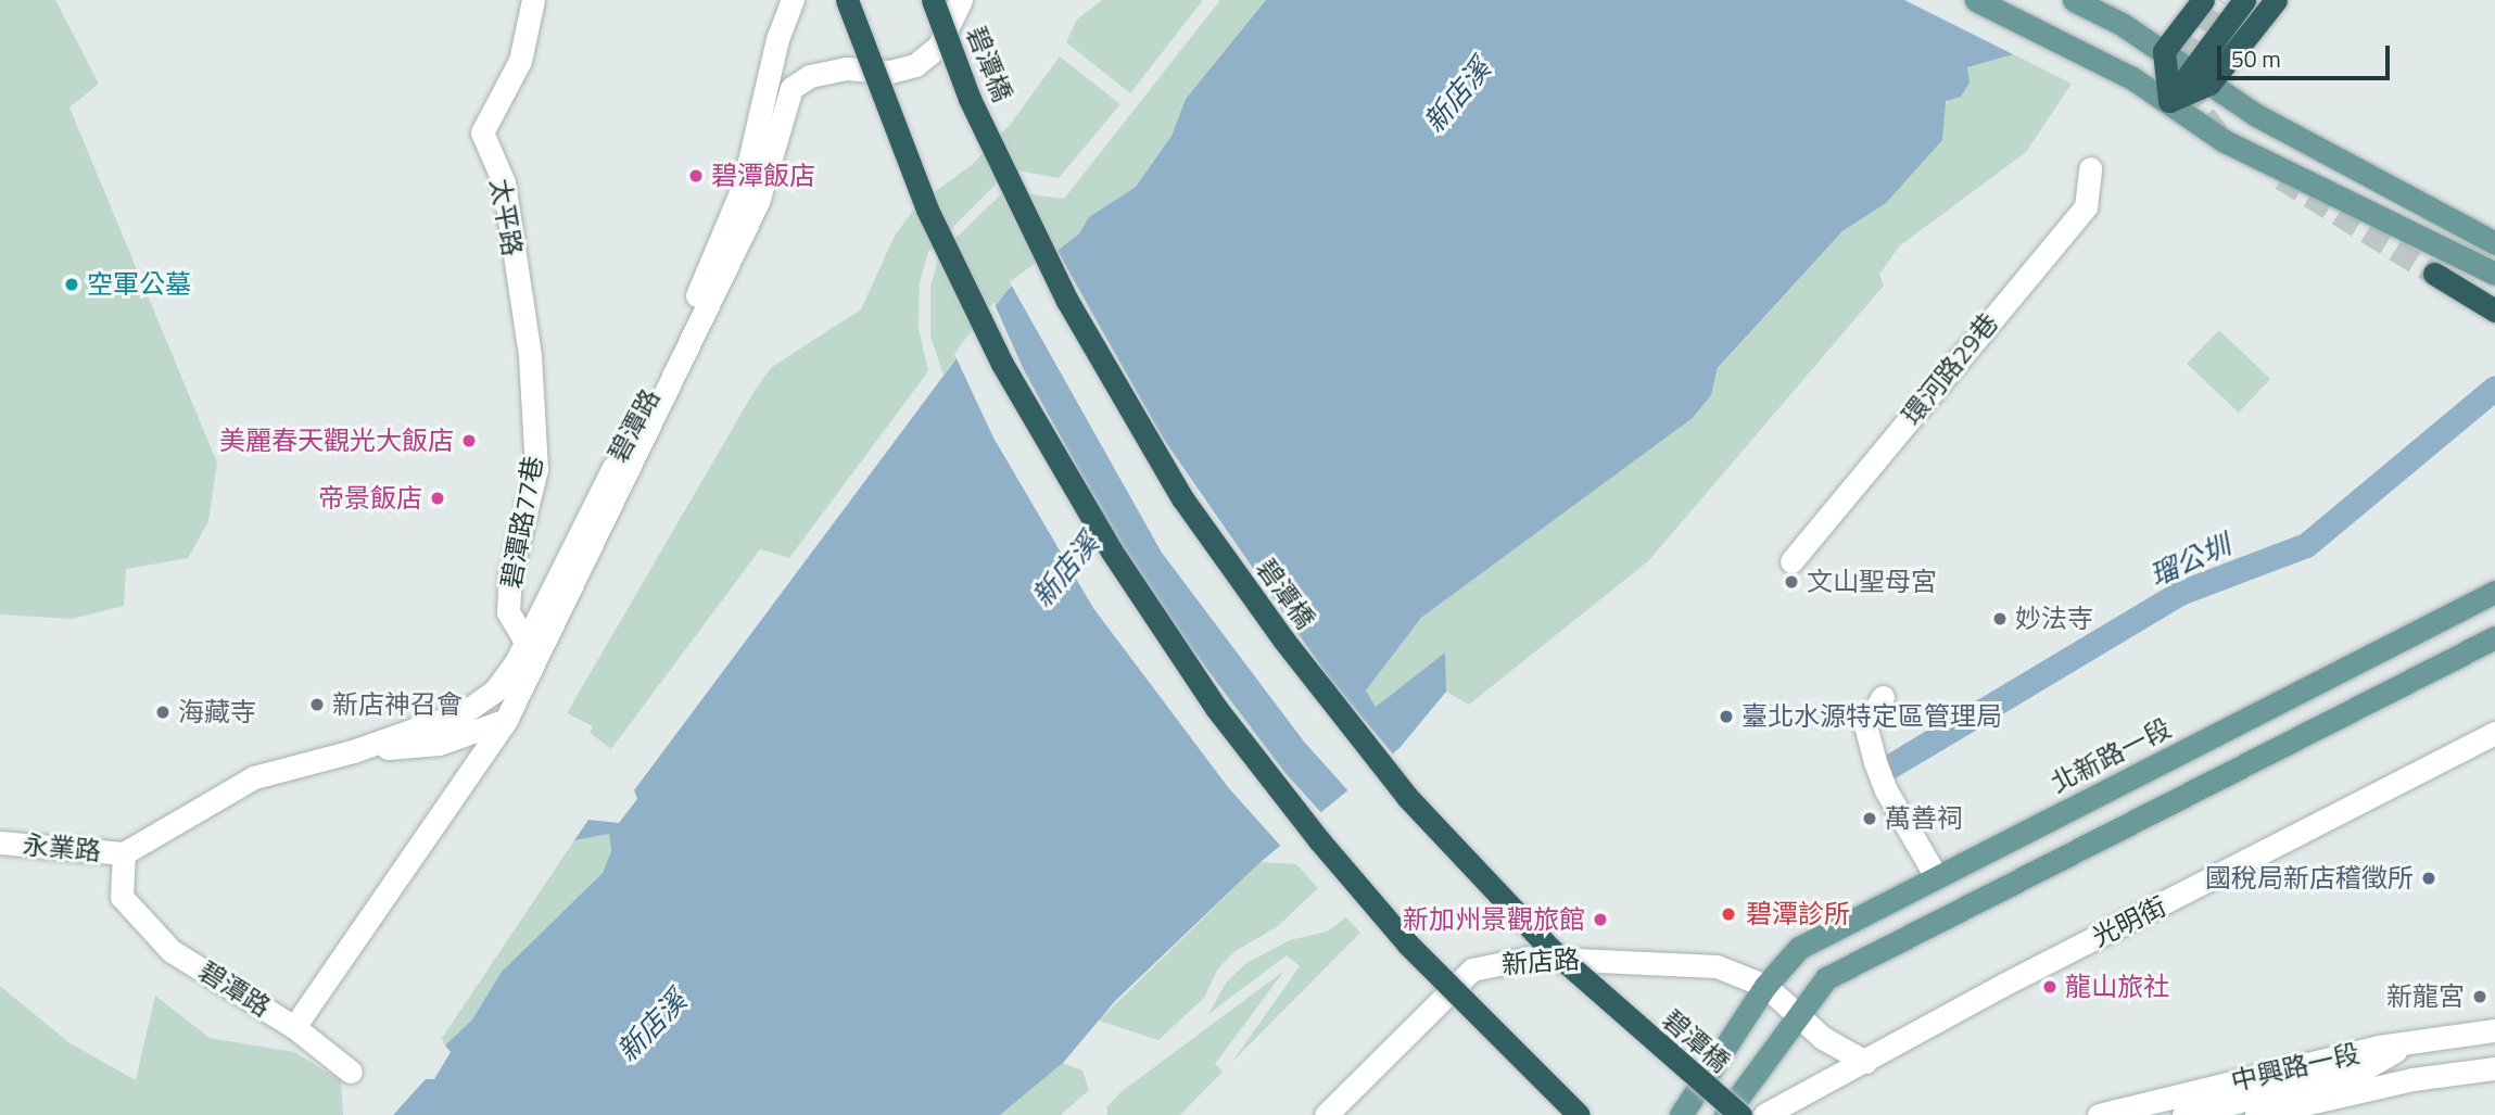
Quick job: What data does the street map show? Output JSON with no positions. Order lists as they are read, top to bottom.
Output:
{
  "streets": {
    "highway": ["碧潭橋"],
    "main road": ["北新路一段"],
    "street": [
      "太平路",
      "環河路29巷",
      "碧潭路",
      "碧潭路77巷",
      "永業路",
      "光明街",
      "新店路",
      "中興路一段"
    ]
  },
  "crossings": [
    ["太平路", "碧潭路77巷"],
    ["碧潭路", "碧潭路77巷"],
    ["碧潭路", "永業路"],
    ["北新路一段", "新店路"],
    ["光明街", "新店路"]
  ],
  "water": ["新店溪", "瑠公圳"],
  "places": [
    "碧潭飯店",
    "空軍公墓",
    "美麗春天觀光大飯店",
    "帝景飯店",
    "文山聖母宮",
    "妙法寺",
    "新店神召會",
    "海藏寺",
    "臺北水源特定區管理局",
    "萬善祠",
    "國稅局新店稽徵所",
    "碧潭診所",
    "新加州景觀旅館",
    "龍山旅社",
    "新龍宮"
  ],
  "scale_bar": "50 m"
}
